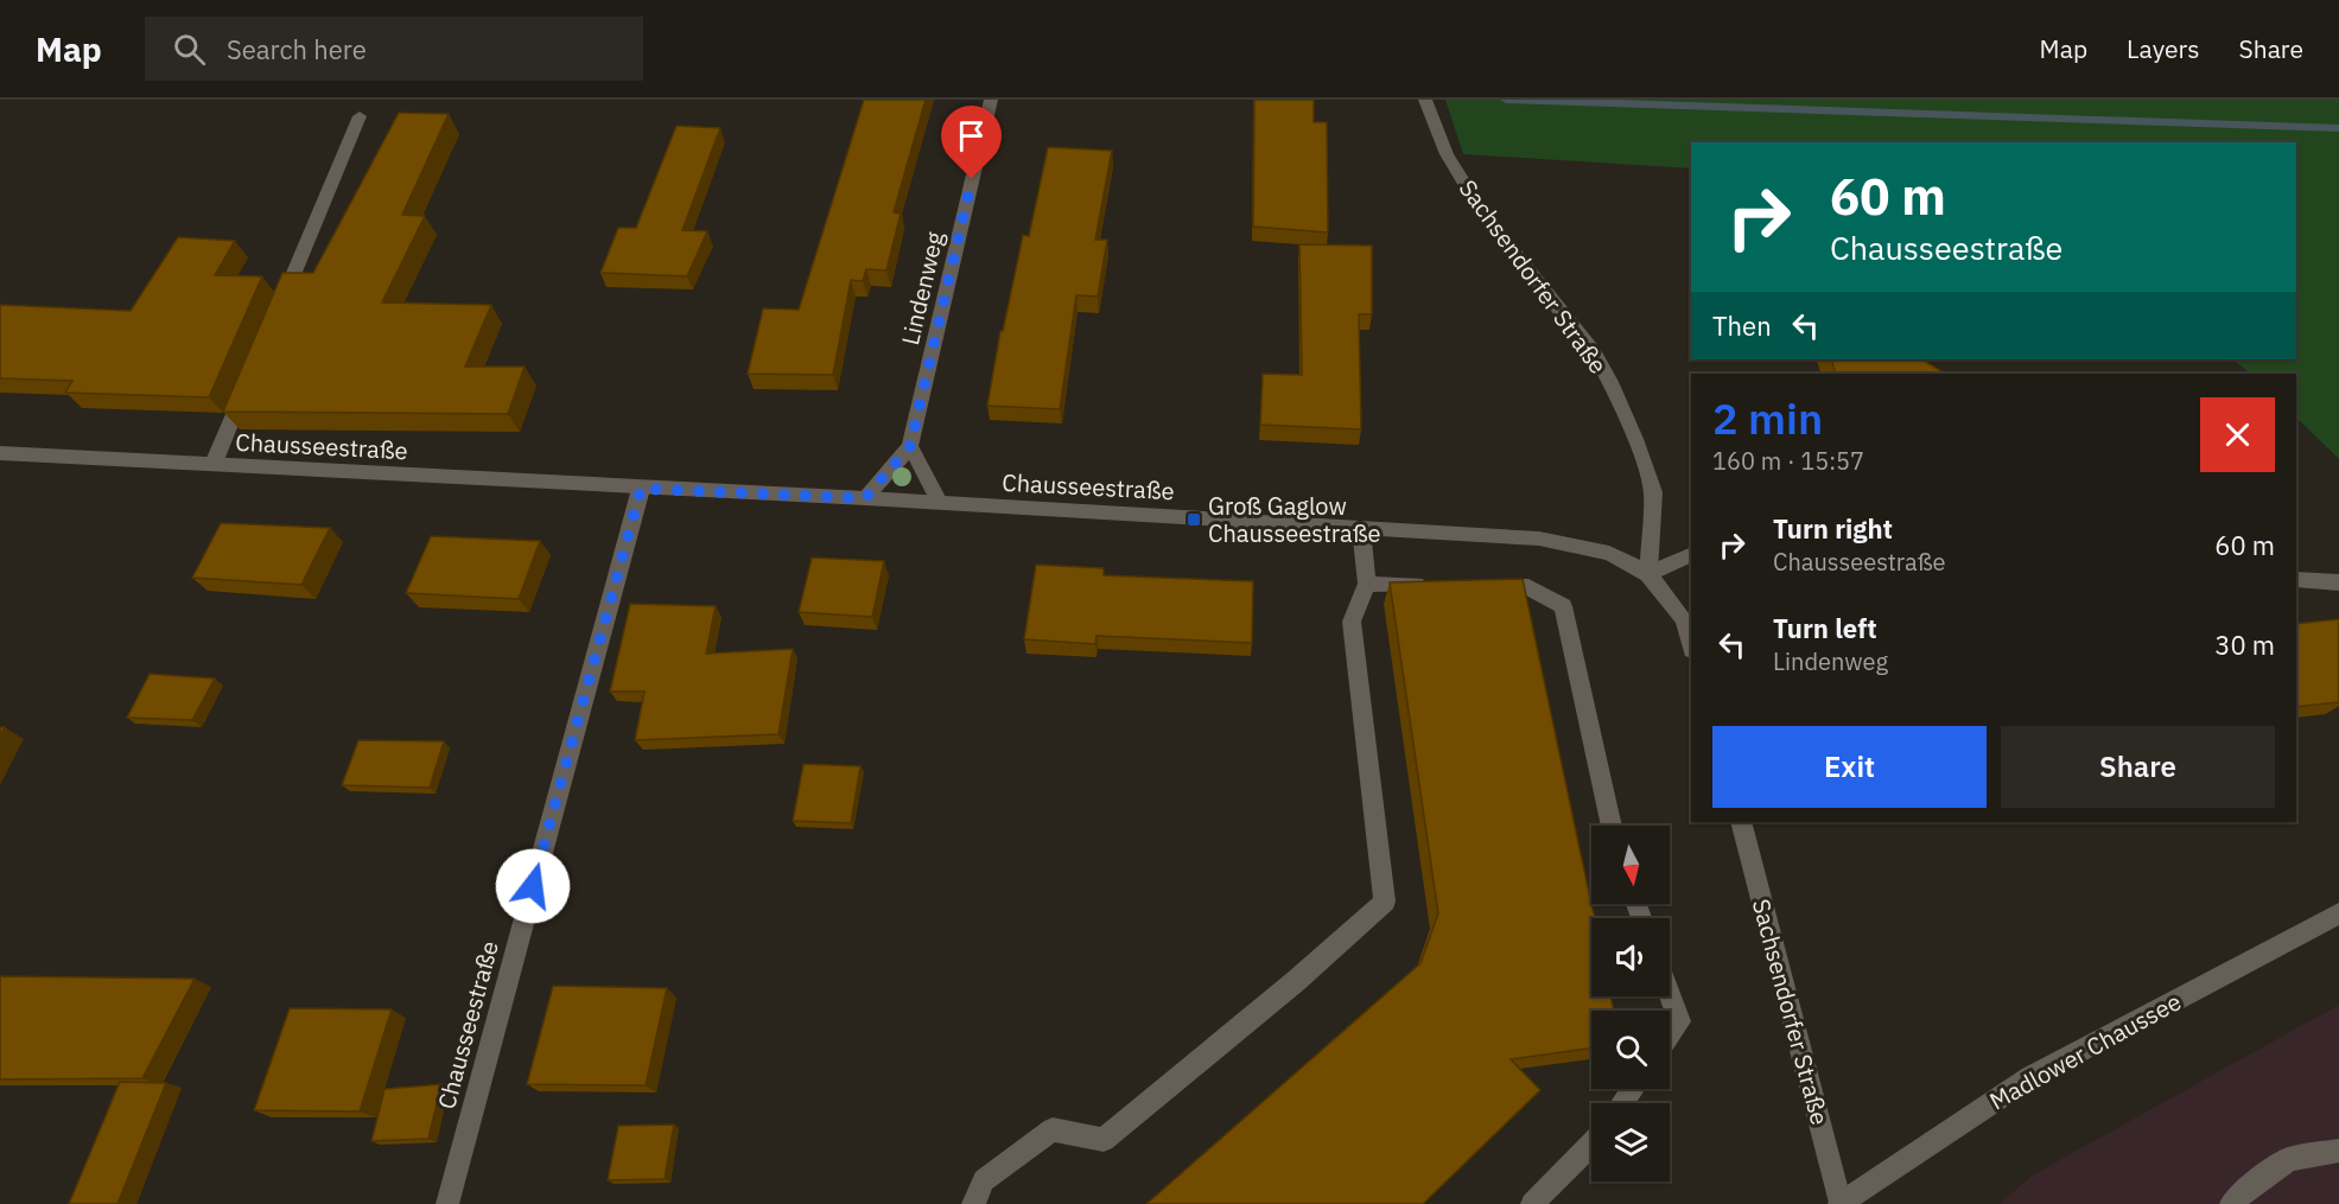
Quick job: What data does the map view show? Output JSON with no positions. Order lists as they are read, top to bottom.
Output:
{
  "streets": {
    "street": [
      "Sachsendorfer Straße",
      "Lindenweg",
      "Chausseestraße",
      "Madlower Chaussee"
    ]
  },
  "crossings": [
    ["Sachsendorfer Straße", "Chausseestraße"],
    ["Sachsendorfer Straße", "Madlower Chaussee"],
    ["Lindenweg", "Chausseestraße"]
  ],
  "places": {
    "transit": ["Groß Gaglow Chausseestraße"]
  },
  "north": "bottom",
  "page": {
    "header": "Map",
    "search": "Search here",
    "nav": ["Map", "Layers", "Share"],
    "turn": ["60 m", "Chausseestraße"],
    "then": "Then",
    "heading": ["2 min", "160 m · 15:57"],
    "list": [
      {
        "name": "Turn right",
        "note": "Chausseestraße",
        "value": "60 m"
      },
      {
        "name": "Turn left",
        "note": "Lindenweg",
        "value": "30 m"
      }
    ],
    "buttons": ["Exit", "Share"]
  }
}
